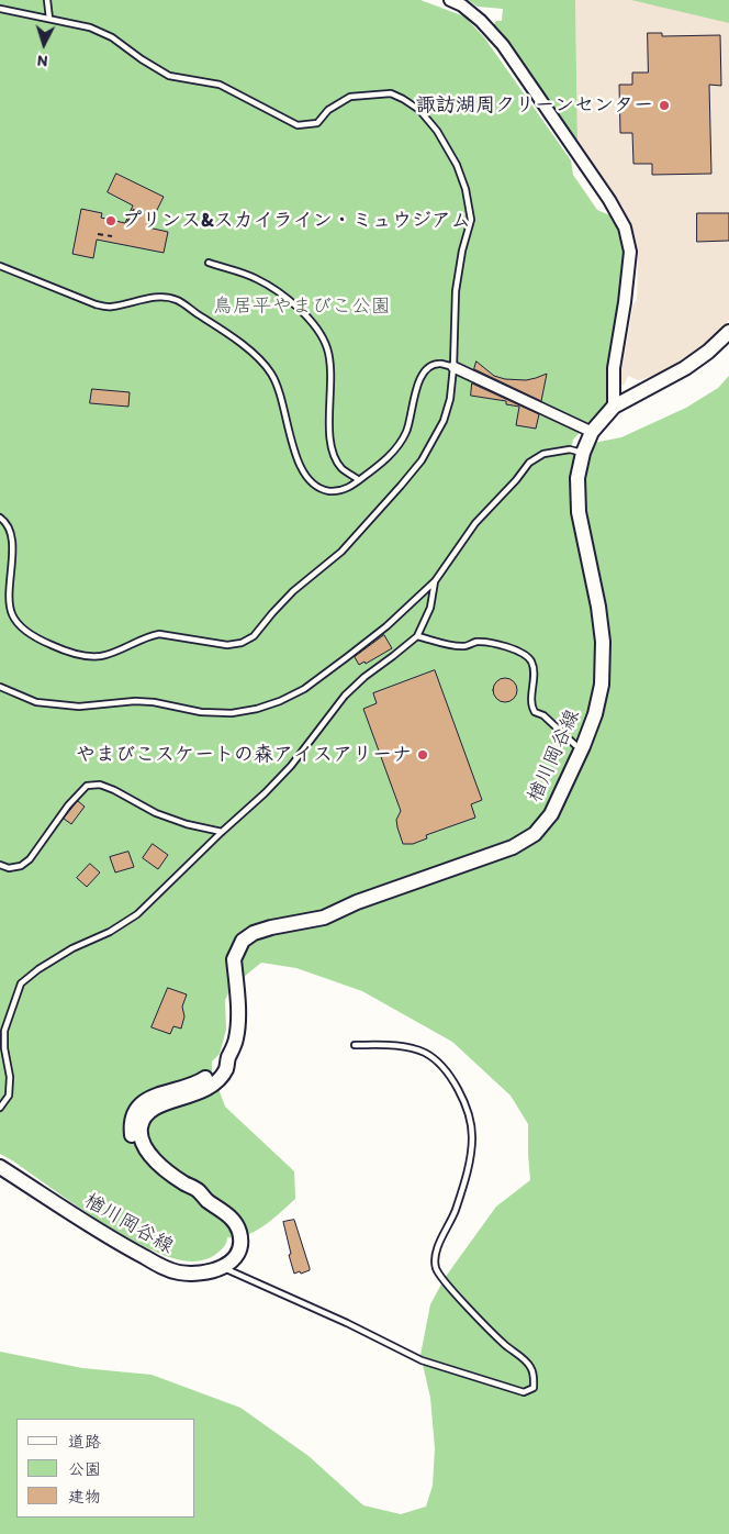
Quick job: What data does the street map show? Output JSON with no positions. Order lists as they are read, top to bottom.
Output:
{
  "streets": {
    "main road": ["楢川岡谷線"]
  },
  "parks": ["鳥居平やまびこ公園"],
  "places": ["諏訪湖周クリーンセンター", "プリンス&スカイライン・ミュウジアム", "やまびこスケートの森アイスアリーナ"],
  "legend": ["道路", "公園", "建物"],
  "north": "bottom"
}
